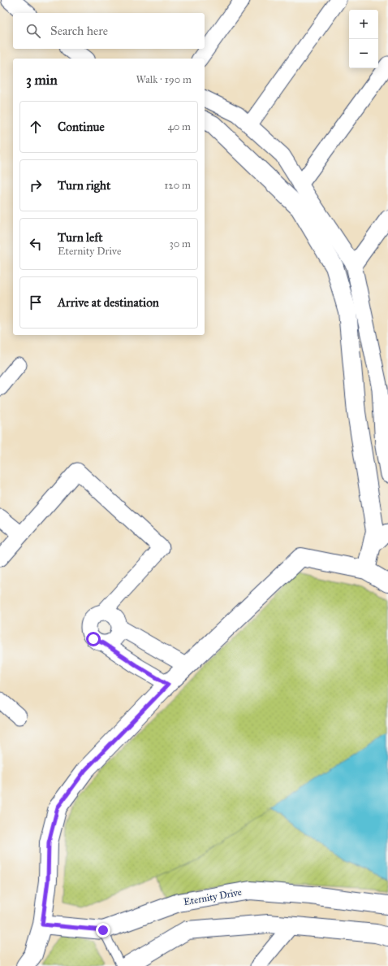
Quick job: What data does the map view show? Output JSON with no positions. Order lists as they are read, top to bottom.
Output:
{
  "streets": {
    "street": ["Eternity Drive"]
  },
  "page": {
    "map_buttons": ["+", "−"],
    "search": "Search here",
    "heading": ["3 min", "Walk · 190 m"],
    "list": [
      ["Continue", "40 m"],
      ["Turn right", "120 m"],
      ["Turn left", "Eternity Drive", "30 m"],
      "Arrive at destination"
    ]
  }
}
